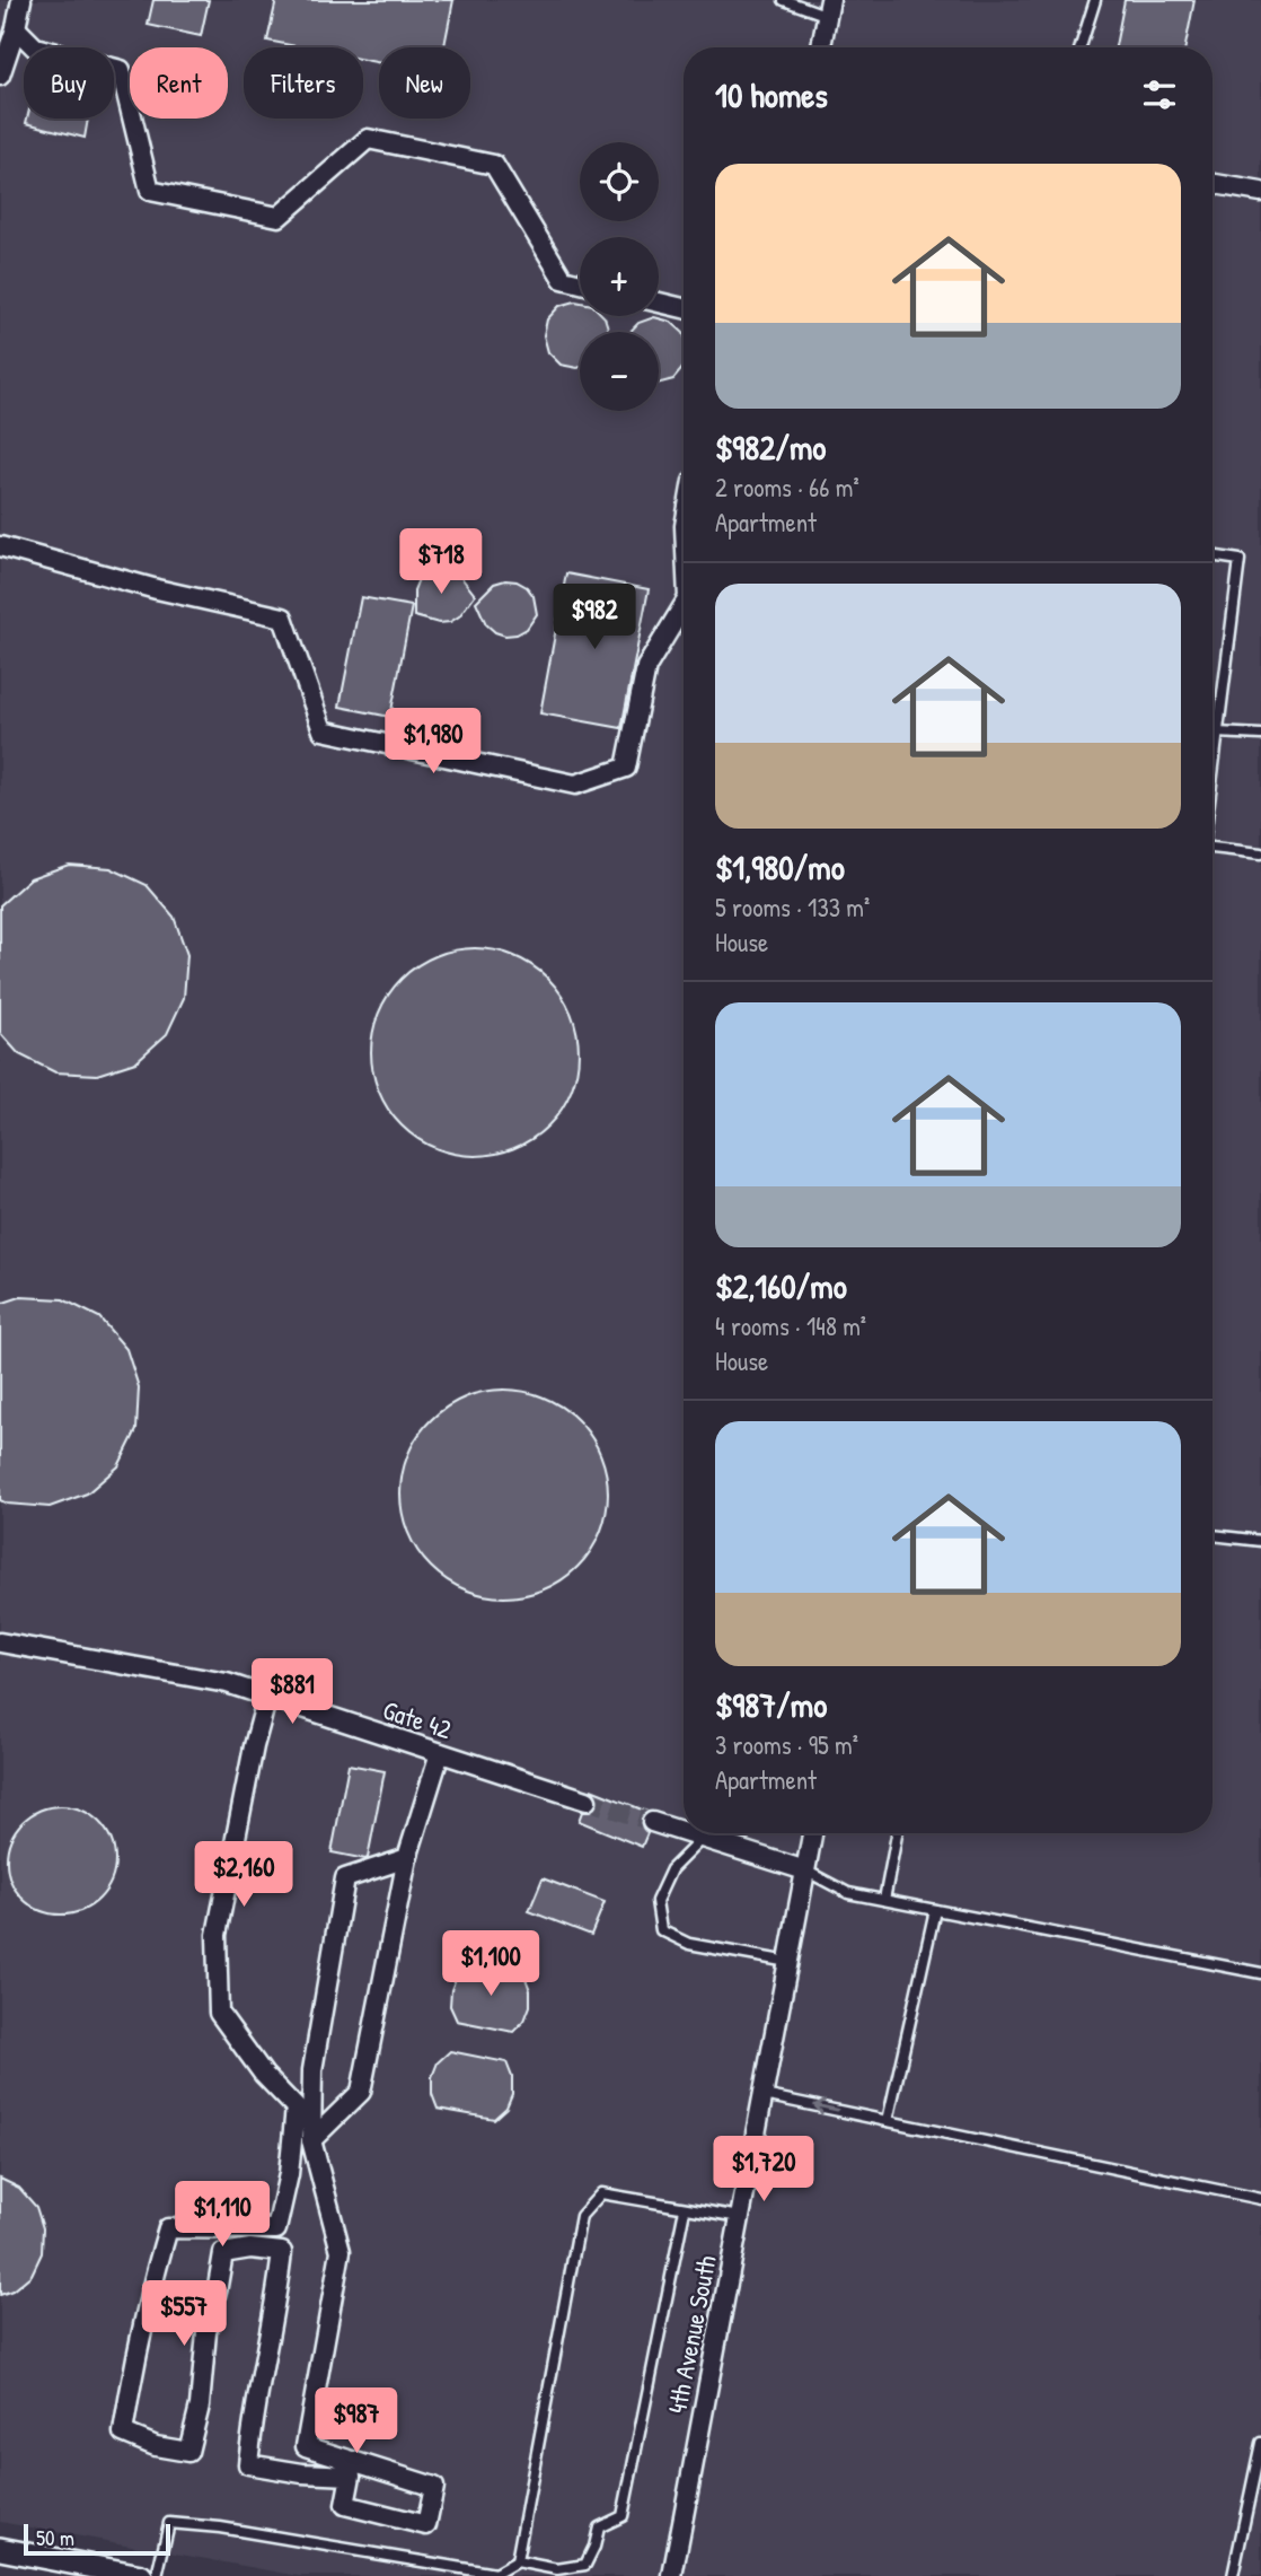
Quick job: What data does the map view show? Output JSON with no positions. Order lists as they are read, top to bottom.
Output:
{
  "streets": {
    "street": ["Gate 42", "4th Avenue South"]
  },
  "scale_bar": "50 m",
  "page": {
    "chip": [
      "Buy",
      "Rent",
      "Filters",
      "New"
    ],
    "heading": "10 homes",
    "map_buttons": ["+", "−"],
    "list": [
      {
        "name": "$982/mo",
        "note": "2 rooms · 66 m² · Apartment"
      },
      {
        "name": "$1,980/mo",
        "note": "5 rooms · 133 m² · House"
      },
      {
        "name": "$2,160/mo",
        "note": "4 rooms · 148 m² · House"
      },
      {
        "name": "$987/mo",
        "note": "3 rooms · 95 m² · Apartment"
      }
    ],
    "price": [
      "$718",
      "$982",
      "$1,980",
      "$881",
      "$2,160",
      "$1,100",
      "$1,720",
      "$1,110",
      "$557",
      "$987"
    ],
    "scale": "50 m"
  }
}
